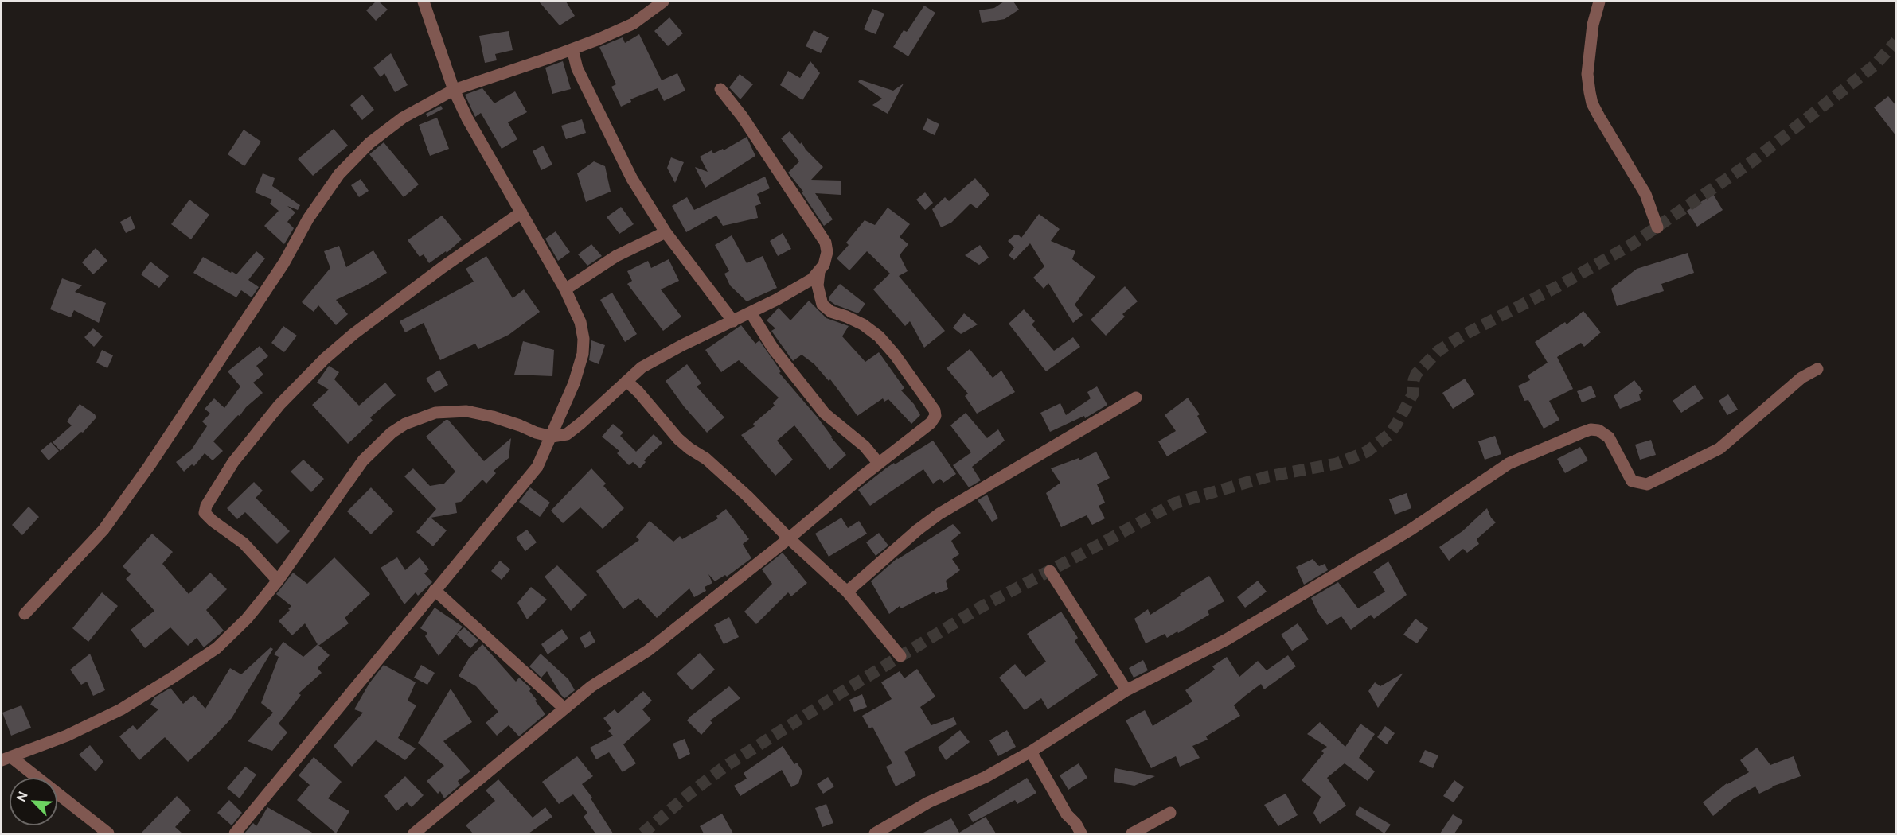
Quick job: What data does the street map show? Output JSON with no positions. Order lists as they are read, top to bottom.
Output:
{
  "north": "top left"
}
